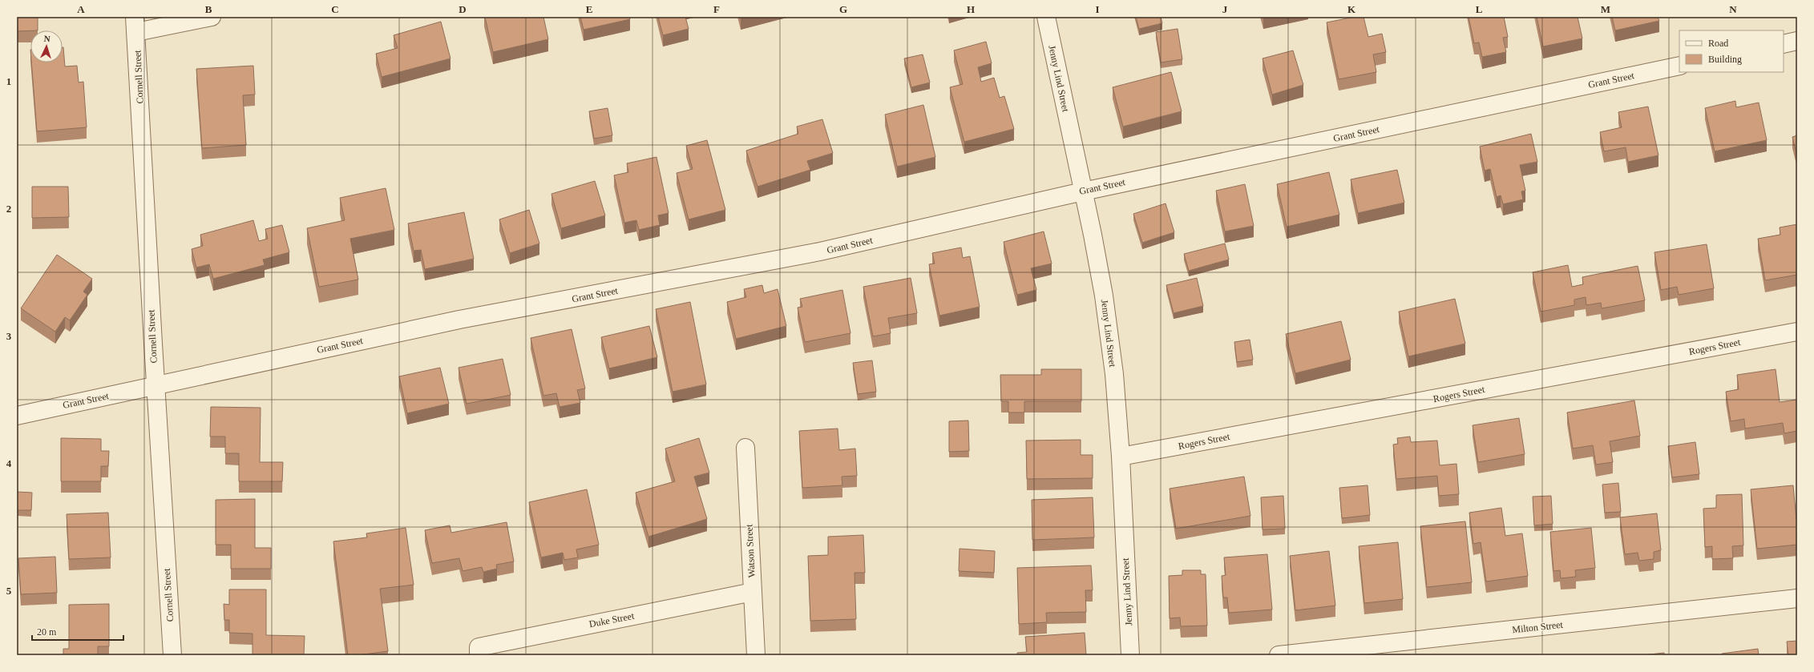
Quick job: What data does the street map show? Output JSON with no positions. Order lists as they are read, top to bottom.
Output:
{
  "streets": {
    "street": [
      "Cornell Street",
      "Jenny Lind Street",
      "Grant Street",
      "Rogers Street",
      "Watson Street",
      "Duke Street",
      "Milton Street"
    ]
  },
  "crossings": [
    ["Cornell Street", "Grant Street"],
    ["Jenny Lind Street", "Grant Street"],
    ["Jenny Lind Street", "Rogers Street"],
    ["Watson Street", "Duke Street"]
  ],
  "legend": ["Road", "Building"],
  "scale_bar": "20 m",
  "north": "top",
  "grid": {
    "columns": [
      "A",
      "B",
      "C",
      "D",
      "E",
      "F",
      "G",
      "H",
      "I",
      "J",
      "K",
      "L",
      "M",
      "N"
    ],
    "rows": [
      "1",
      "2",
      "3",
      "4",
      "5"
    ]
  }
}
